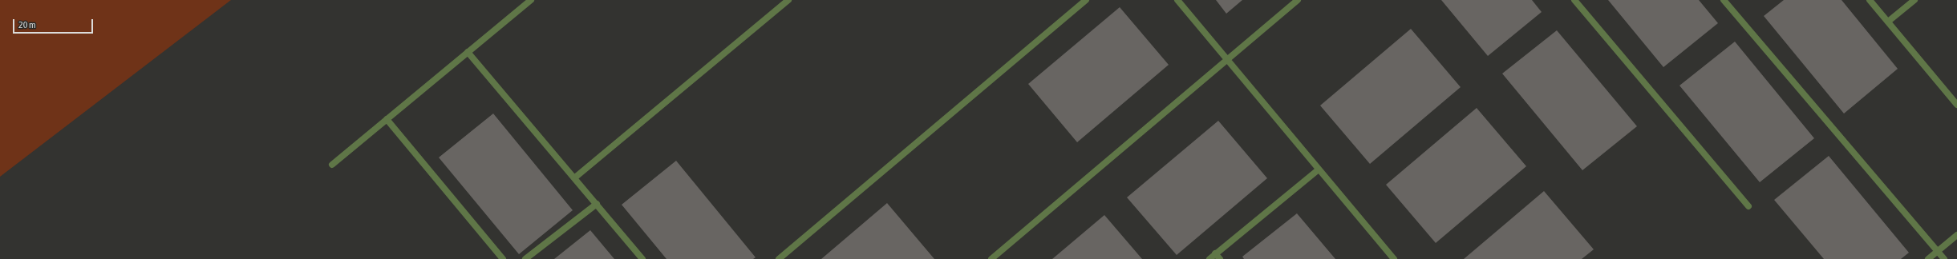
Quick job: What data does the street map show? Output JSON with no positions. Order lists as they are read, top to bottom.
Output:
{
  "scale_bar": "20 m"
}
